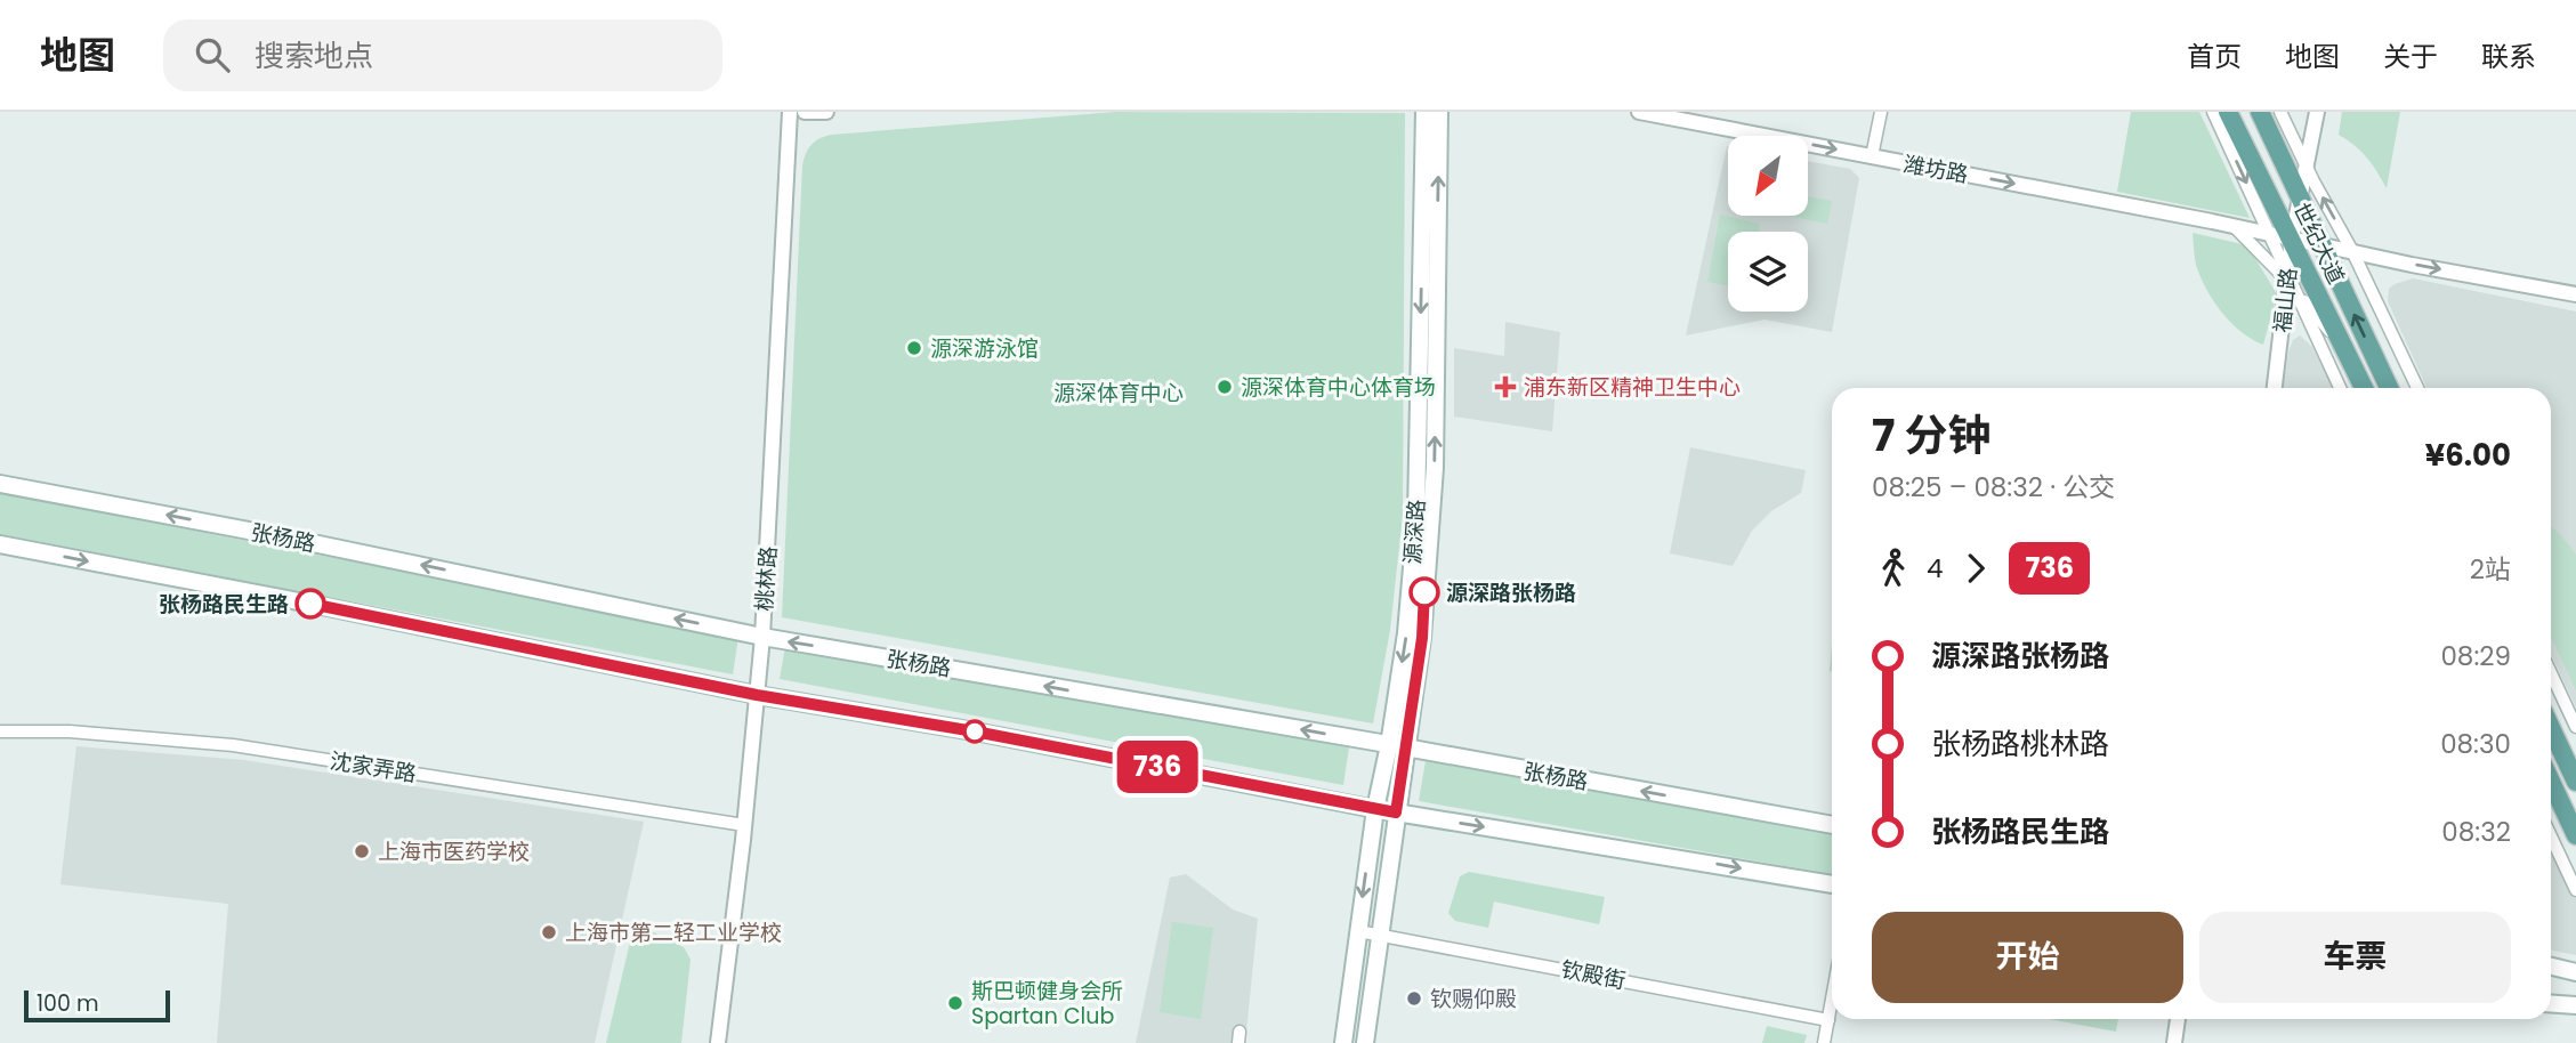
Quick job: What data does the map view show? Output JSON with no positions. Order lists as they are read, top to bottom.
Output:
{
  "streets": {
    "main road": ["世纪大道", "源深路", "张杨路"],
    "street": [
      "潍坊路",
      "福山路",
      "桃林路",
      "沈家弄路",
      "钦殿街"
    ]
  },
  "crossings": [
    ["潍坊路", "世纪大道"],
    ["潍坊路", "福山路"],
    ["世纪大道", "福山路"],
    ["源深路", "张杨路"],
    ["源深路", "钦殿街"],
    ["张杨路", "桃林路"],
    ["桃林路", "沈家弄路"]
  ],
  "one_way": ["潍坊路"],
  "parks": ["源深体育中心"],
  "places": {
    "other": [
      "源深游泳馆",
      "源深体育中心体育场",
      "源深路张杨路",
      "张杨路民生路",
      "上海市医药学校",
      "上海市第二轻工业学校",
      "钦赐仰殿",
      "斯巴顿健身会所 Spartan Club"
    ],
    "health": ["浦东新区精神卫生中心"]
  },
  "lines": ["bus line 736"],
  "scale_bar": "100 m",
  "north": "bottom left",
  "page": {
    "header": "地图",
    "search": "搜索地点",
    "nav": [
      "首页",
      "地图",
      "关于",
      "联系"
    ],
    "on_map": "736",
    "heading": ["7 分钟", "08:25 – 08:32 · 公交", "¥6.00"],
    "legs": ["4", "736", "2站"],
    "list": [
      {
        "name": "源深路张杨路",
        "value": "08:29"
      },
      {
        "name": "张杨路桃林路",
        "value": "08:30"
      },
      {
        "name": "张杨路民生路",
        "value": "08:32"
      }
    ],
    "buttons": ["开始", "车票"],
    "scale": "100 m"
  }
}
